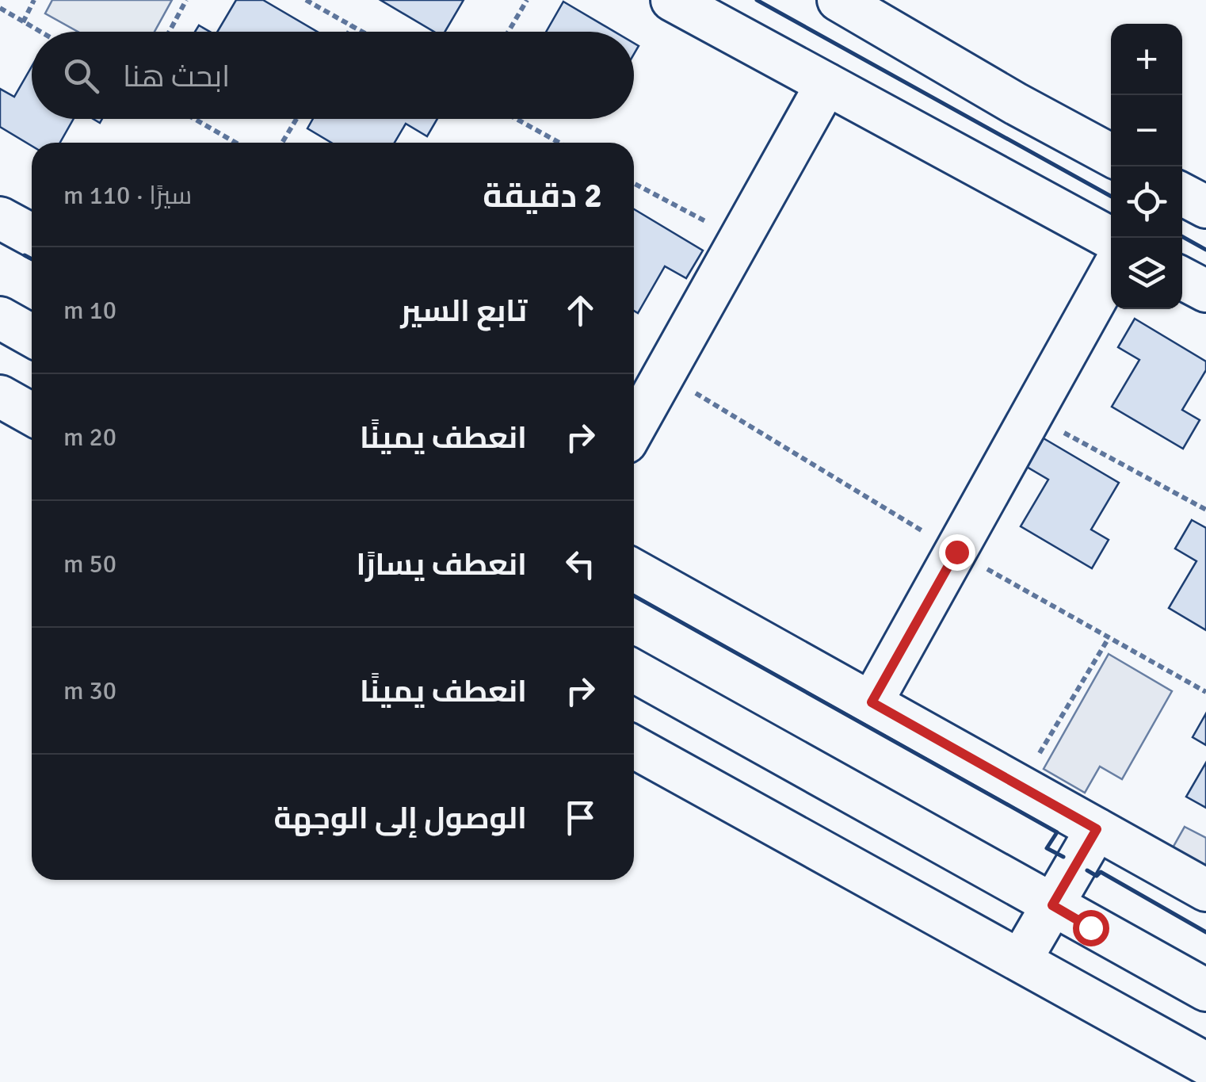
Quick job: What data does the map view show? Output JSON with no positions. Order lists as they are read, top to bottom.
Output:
{
  "page": {
    "map_buttons": ["+", "−"],
    "search": "ابحث هنا",
    "heading": ["2 دقيقة", "سيرًا · 110 m"],
    "list": [
      ["تابع السير", "10 m"],
      ["انعطف يمينًا", "20 m"],
      ["انعطف يسارًا", "50 m"],
      ["انعطف يمينًا", "30 m"],
      "الوصول إلى الوجهة"
    ]
  }
}
